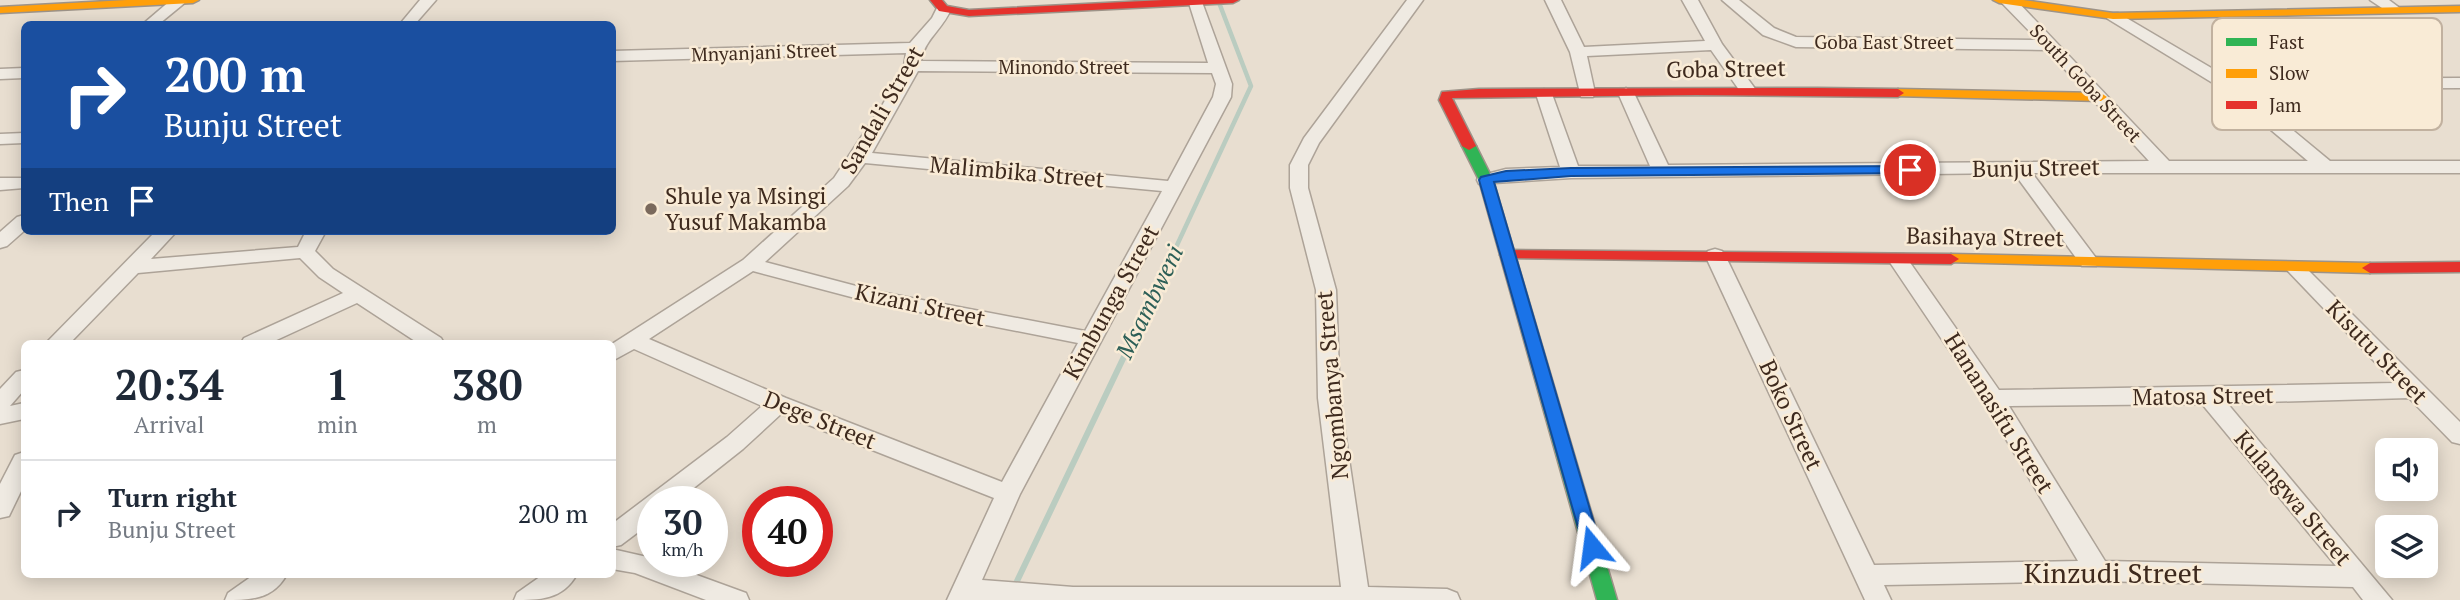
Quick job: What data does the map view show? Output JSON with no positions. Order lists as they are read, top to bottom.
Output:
{
  "streets": {
    "street": [
      "Goba East Street",
      "Mnyanjani Street",
      "Minondo Street",
      "Goba Street",
      "South Goba Street",
      "Sandali Street",
      "Bunju Street",
      "Malimbika Street",
      "Basihaya Street",
      "Kimbunga Street",
      "Kizani Street",
      "Kisutu Street",
      "Ngombanya Street",
      "Matosa Street",
      "Hananasifu Street",
      "Boko Street",
      "Dege Street",
      "Kulangwa Street",
      "Kinzudi Street"
    ]
  },
  "crossings": [
    ["Goba East Street", "South Goba Street"],
    ["Mnyanjani Street", "Minondo Street"],
    ["Mnyanjani Street", "Sandali Street"],
    ["Minondo Street", "Sandali Street"],
    ["Minondo Street", "Kimbunga Street"],
    ["Goba Street", "South Goba Street"],
    ["Goba Street", "Bunju Street"],
    ["South Goba Street", "Bunju Street"],
    ["Sandali Street", "Malimbika Street"],
    ["Sandali Street", "Kizani Street"],
    ["Sandali Street", "Dege Street"],
    ["Malimbika Street", "Kimbunga Street"],
    ["Basihaya Street", "Kisutu Street"],
    ["Basihaya Street", "Hananasifu Street"],
    ["Basihaya Street", "Boko Street"],
    ["Kimbunga Street", "Kizani Street"],
    ["Kimbunga Street", "Dege Street"],
    ["Kisutu Street", "Matosa Street"],
    ["Matosa Street", "Hananasifu Street"],
    ["Matosa Street", "Kulangwa Street"],
    ["Hananasifu Street", "Kinzudi Street"],
    ["Boko Street", "Kinzudi Street"],
    ["Kulangwa Street", "Kinzudi Street"]
  ],
  "water": ["Msambweni"],
  "places": ["Shule ya Msingi Yusuf Makamba"],
  "legend": ["Fast", "Slow", "Jam"],
  "page": {
    "turn": ["200 m", "Bunju Street"],
    "then": "Then",
    "eta": [
      "20:34",
      "Arrival",
      "1",
      "min",
      "380",
      "m"
    ],
    "list": [
      {
        "name": "Turn right",
        "note": "Bunju Street",
        "value": "200 m"
      }
    ],
    "speed": "30 km/h",
    "limit": "40"
  }
}
